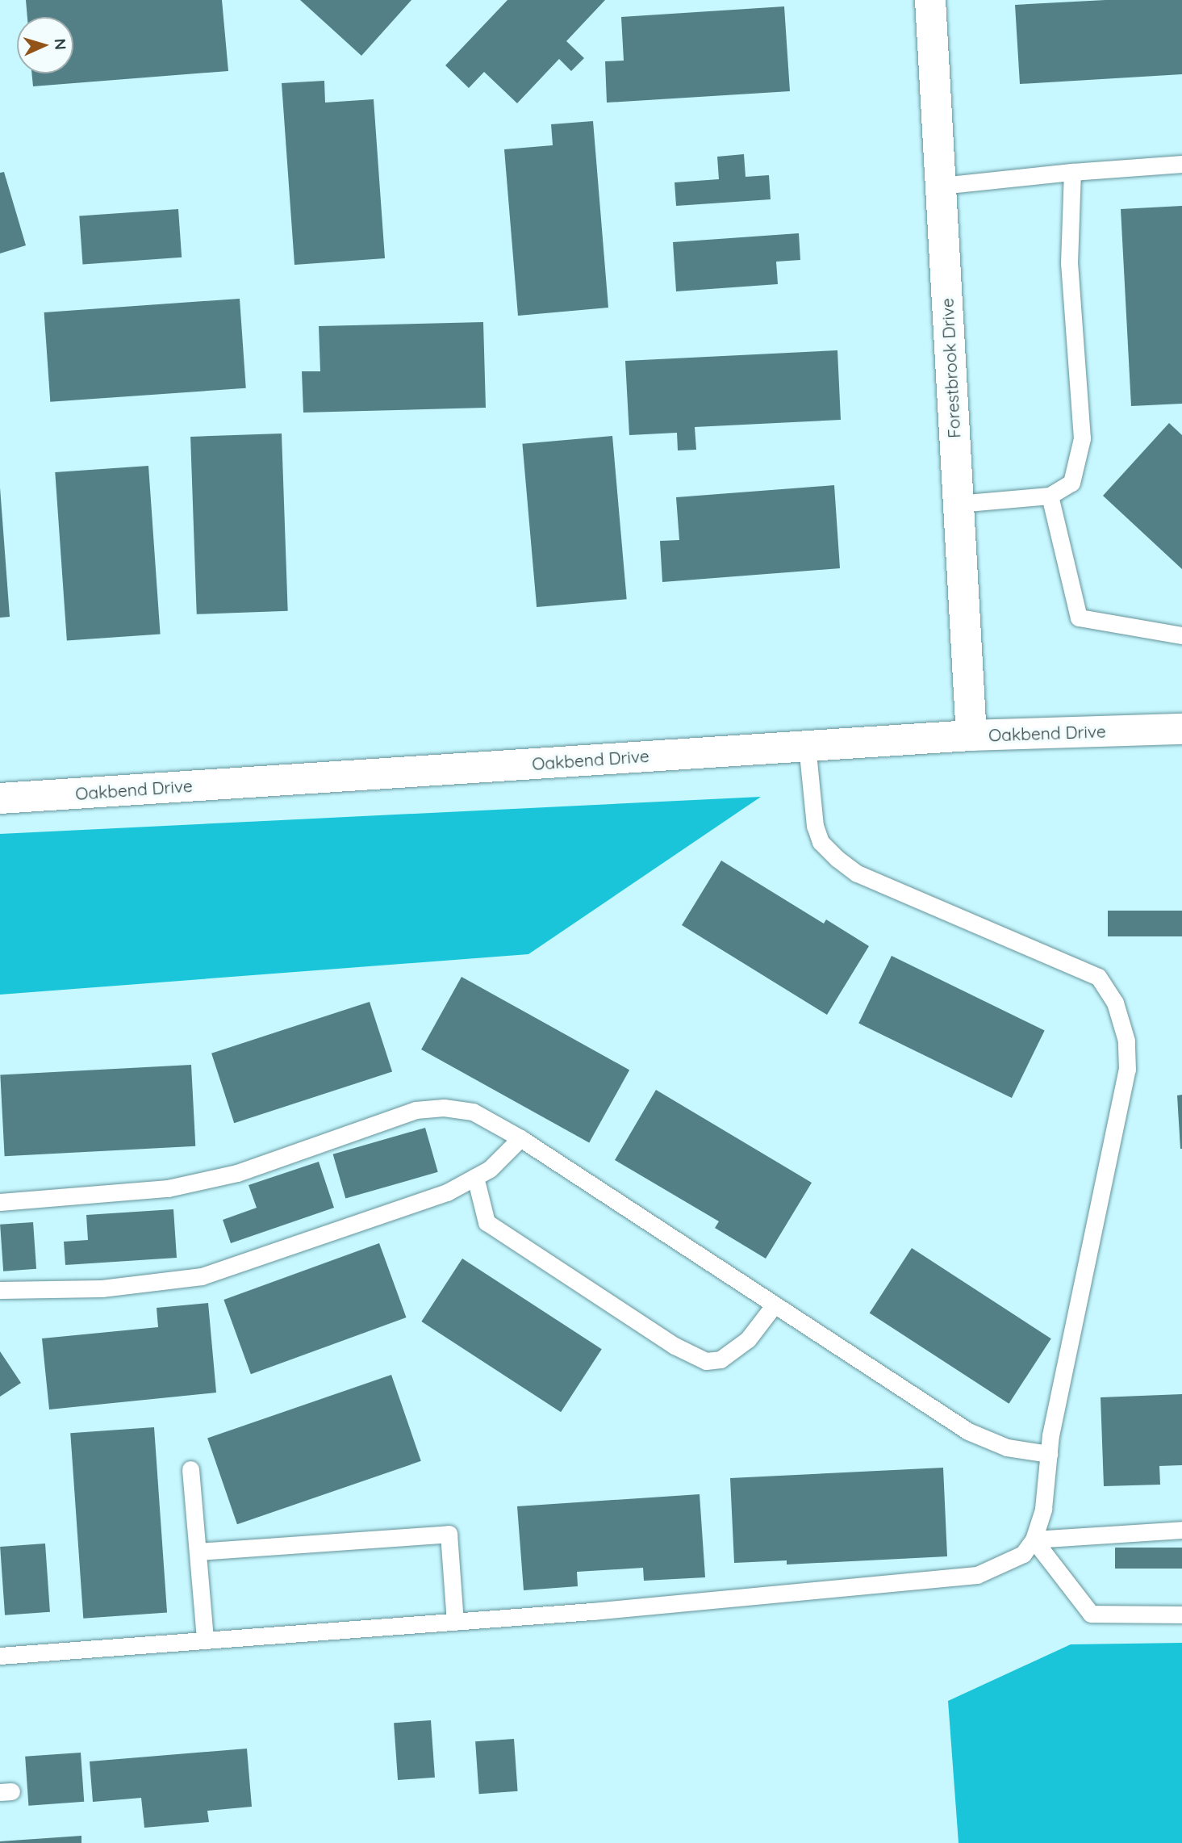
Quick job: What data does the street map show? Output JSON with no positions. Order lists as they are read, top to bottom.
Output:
{
  "streets": {
    "street": ["Forestbrook Drive", "Oakbend Drive"]
  },
  "crossings": [
    ["Forestbrook Drive", "Oakbend Drive"]
  ],
  "north": "right"
}
